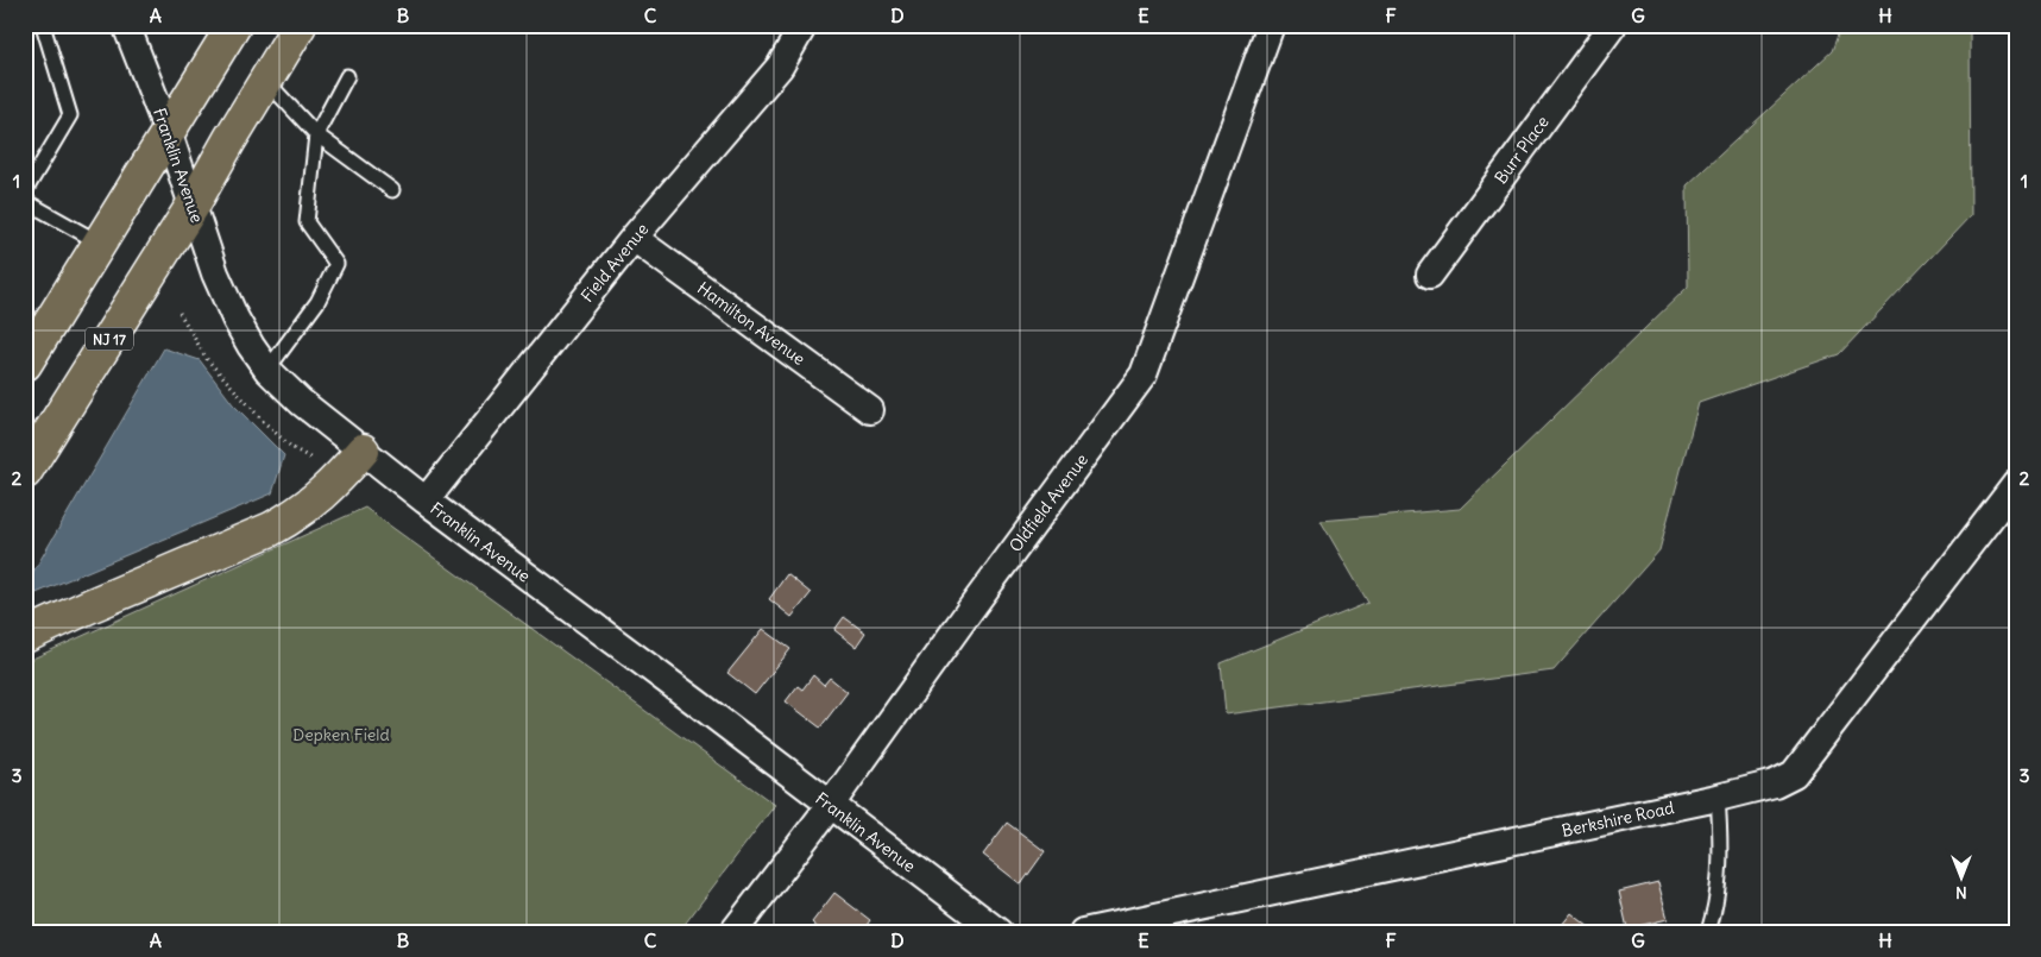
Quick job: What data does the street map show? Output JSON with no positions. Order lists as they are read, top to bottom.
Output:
{
  "streets": {
    "highway": ["NJ 17"],
    "street": [
      "Burr Place",
      "Franklin Avenue",
      "Field Avenue",
      "Hamilton Avenue",
      "Oldfield Avenue",
      "Berkshire Road"
    ]
  },
  "crossings": [
    ["Franklin Avenue", "Field Avenue"],
    ["Franklin Avenue", "NJ 17"],
    ["Franklin Avenue", "Oldfield Avenue"],
    ["Field Avenue", "Hamilton Avenue"]
  ],
  "parks": ["Depken Field"],
  "north": "bottom",
  "grid": {
    "columns": [
      "A",
      "B",
      "C",
      "D",
      "E",
      "F",
      "G",
      "H"
    ],
    "rows": ["1", "2", "3"]
  }
}
